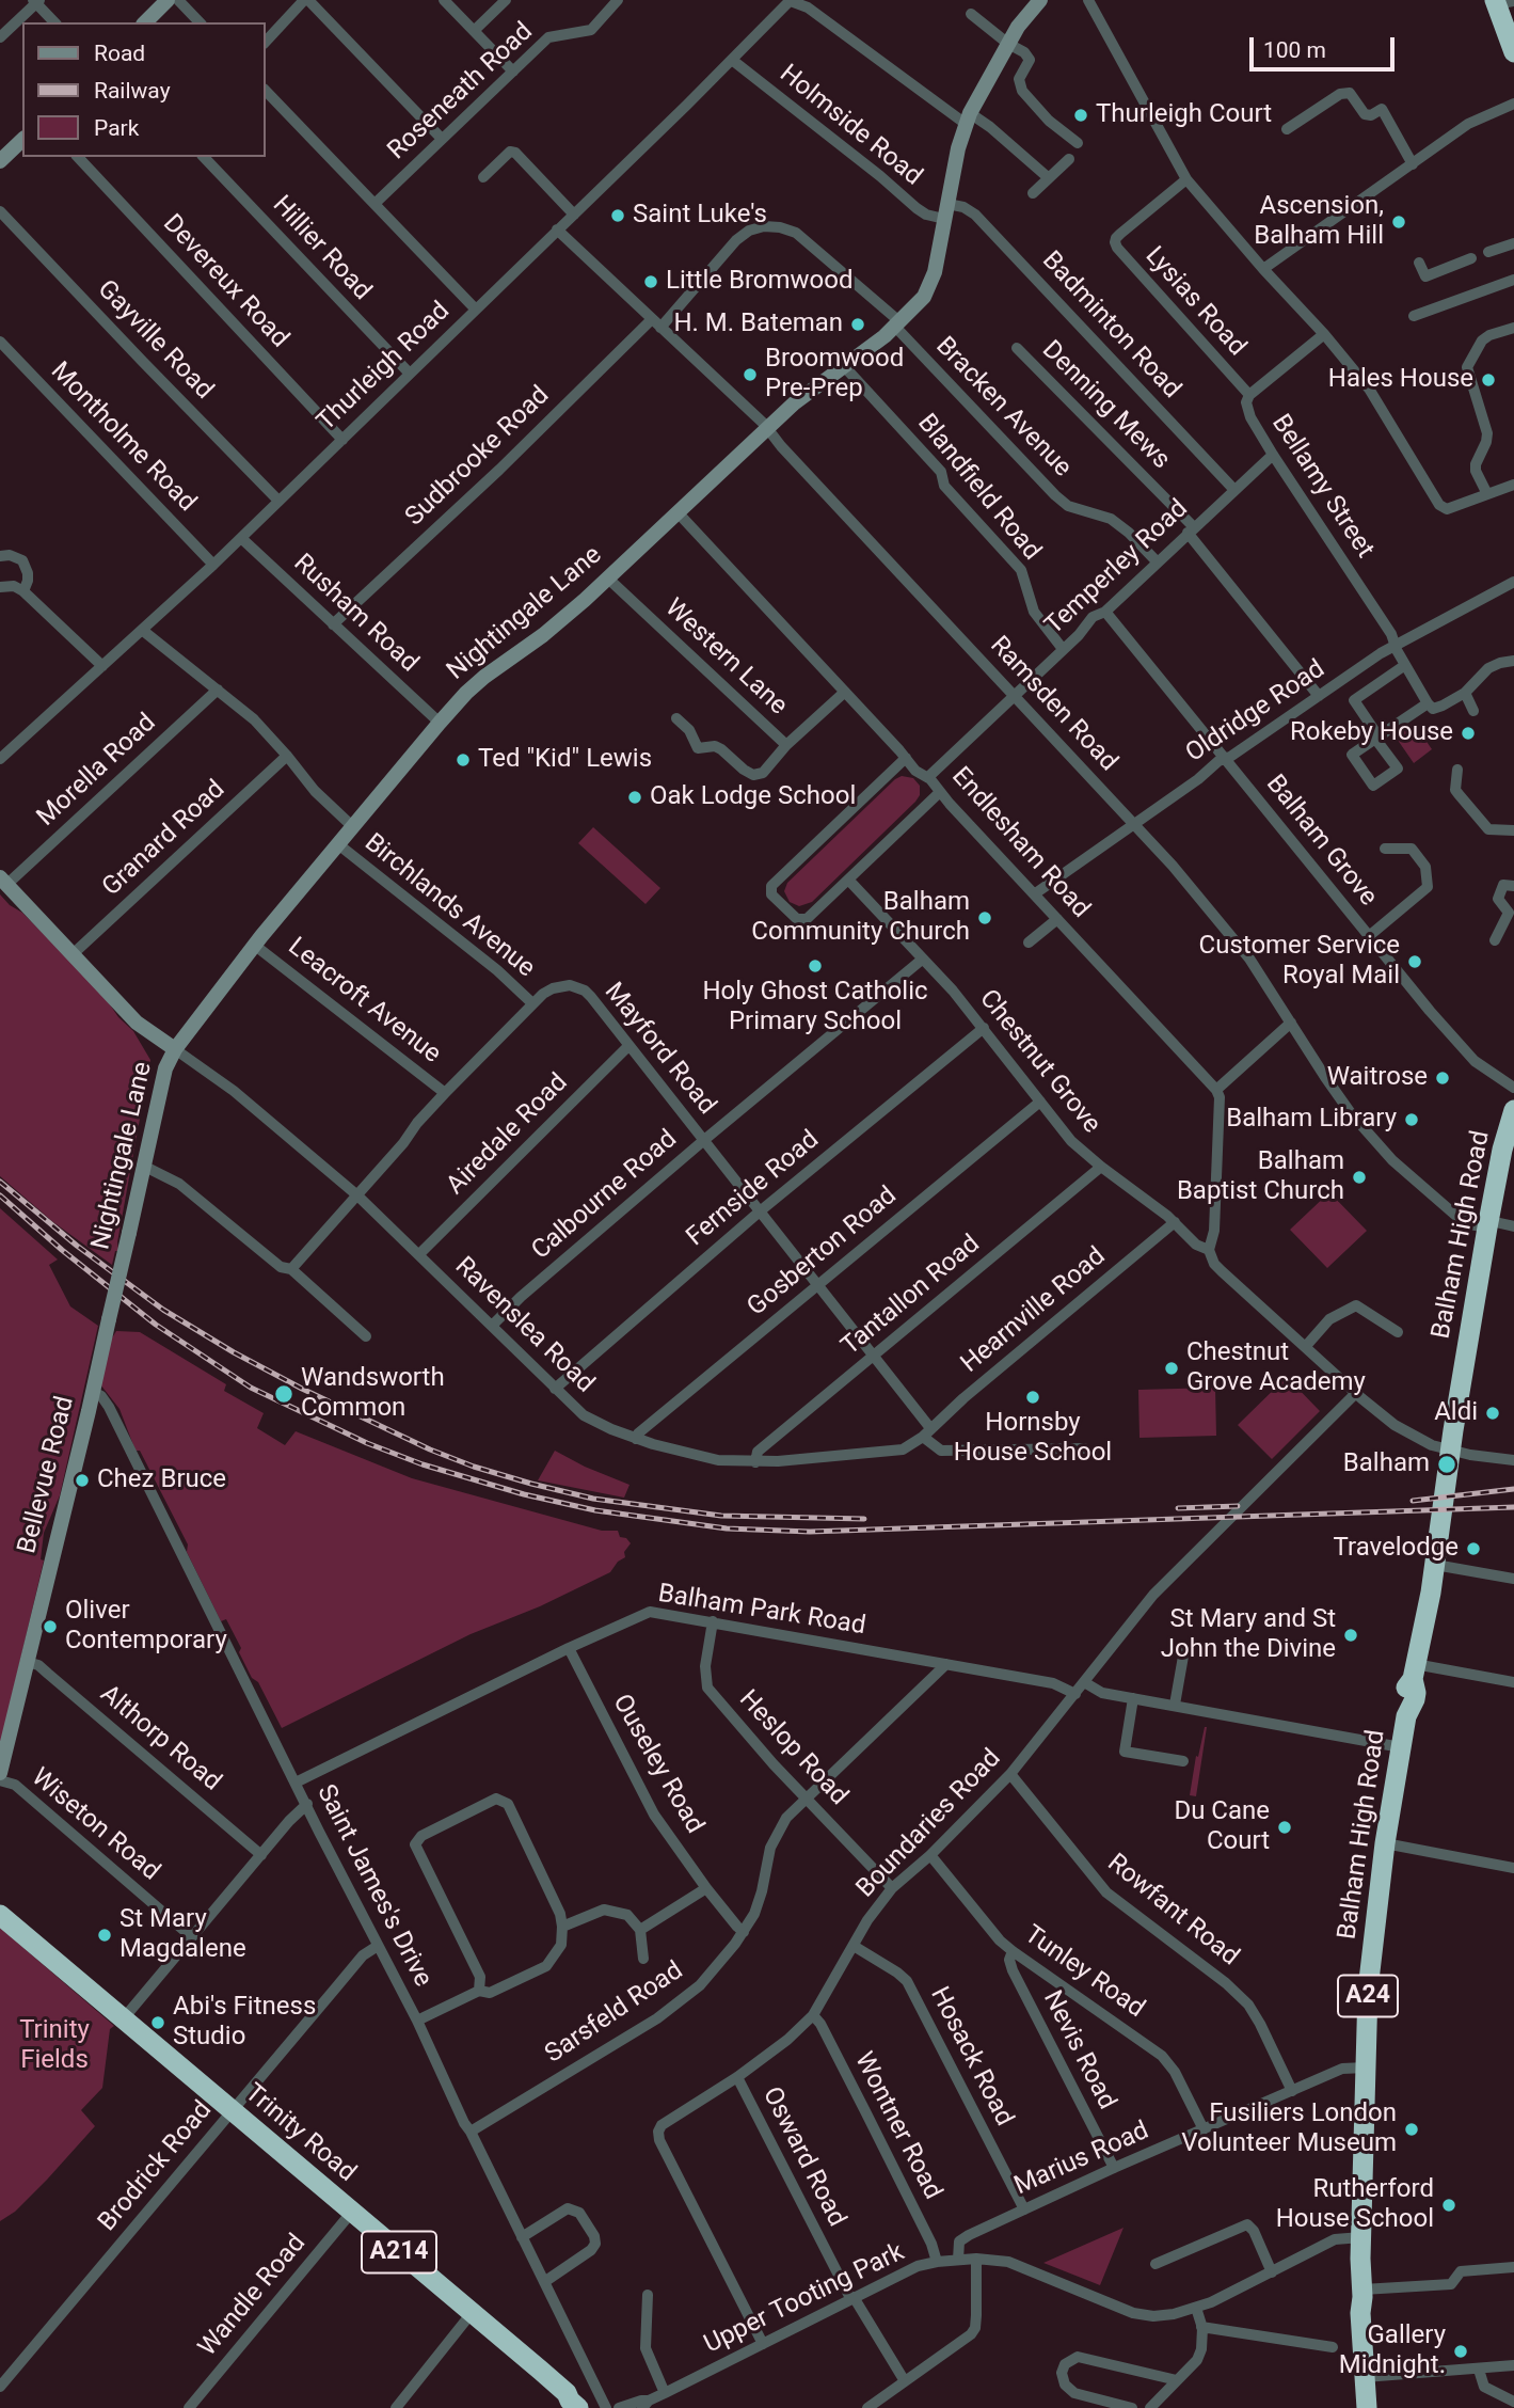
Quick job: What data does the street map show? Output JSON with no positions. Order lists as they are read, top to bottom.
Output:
{
  "streets": {
    "highway": [
      "Balham High Road",
      "A24",
      "Trinity Road",
      "A214"
    ],
    "main road": ["Nightingale Lane", "Bellevue Road"],
    "street": [
      "Roseneath Road",
      "Holmside Road",
      "Hillier Road",
      "Devereux Road",
      "Lysias Road",
      "Badminton Road",
      "Gayville Road",
      "Thurleigh Road",
      "Denning Mews",
      "Bracken Avenue",
      "Montholme Road",
      "Sudbrooke Road",
      "Bellamy Street",
      "Blandfield Road",
      "Temperley Road",
      "Rusham Road",
      "Western Lane",
      "Ramsden Road",
      "Oldridge Road",
      "Morella Road",
      "Granard Road",
      "Balham Grove",
      "Endlesham Road",
      "Birchlands Avenue",
      "Leacroft Avenue",
      "Mayford Road",
      "Chestnut Grove",
      "Airedale Road",
      "Fernside Road",
      "Calbourne Road",
      "Gosberton Road",
      "Tantallon Road",
      "Hearnville Road",
      "Ravenslea Road",
      "Balham Park Road",
      "Althorp Road",
      "Heslop Road",
      "Ouseley Road",
      "Boundaries Road",
      "Wiseton Road",
      "Saint James's Drive",
      "Rowfant Road",
      "Tunley Road",
      "Sarsfeld Road",
      "Nevis Road",
      "Hosack Road",
      "Wontner Road",
      "Osward Road",
      "Marius Road",
      "Brodrick Road",
      "Wandle Road",
      "Upper Tooting Park"
    ]
  },
  "crossings": [
    ["Holmside Road", "Badminton Road"],
    ["Holmside Road", "Thurleigh Road"],
    ["Holmside Road", "Nightingale Lane"],
    ["Hillier Road", "Thurleigh Road"],
    ["Devereux Road", "Thurleigh Road"],
    ["Lysias Road", "Bellamy Street"],
    ["Badminton Road", "Temperley Road"],
    ["Badminton Road", "Nightingale Lane"],
    ["Gayville Road", "Thurleigh Road"],
    ["Thurleigh Road", "Montholme Road"],
    ["Thurleigh Road", "Rusham Road"],
    ["Thurleigh Road", "Ramsden Road"],
    ["Denning Mews", "Temperley Road"],
    ["Denning Mews", "Oldridge Road"],
    ["Bracken Avenue", "Sudbrooke Road"],
    ["Bracken Avenue", "Temperley Road"],
    ["Bracken Avenue", "Nightingale Lane"],
    ["Sudbrooke Road", "Rusham Road"],
    ["Sudbrooke Road", "Nightingale Lane"],
    ["Sudbrooke Road", "Ramsden Road"],
    ["Bellamy Street", "Temperley Road"],
    ["Bellamy Street", "Oldridge Road"],
    ["Blandfield Road", "Temperley Road"],
    ["Blandfield Road", "Nightingale Lane"],
    ["Temperley Road", "Ramsden Road"],
    ["Temperley Road", "Balham Grove"],
    ["Temperley Road", "Endlesham Road"],
    ["Rusham Road", "Nightingale Lane"],
    ["Nightingale Lane", "Western Lane"],
    ["Nightingale Lane", "Ramsden Road"],
    ["Nightingale Lane", "Endlesham Road"],
    ["Nightingale Lane", "Birchlands Avenue"],
    ["Nightingale Lane", "Leacroft Avenue"],
    ["Nightingale Lane", "Ravenslea Road"],
    ["Nightingale Lane", "Bellevue Road"],
    ["Western Lane", "Endlesham Road"],
    ["Ramsden Road", "Oldridge Road"],
    ["Ramsden Road", "Balham High Road"],
    ["Oldridge Road", "Balham Grove"],
    ["Oldridge Road", "Endlesham Road"],
    ["Birchlands Avenue", "Mayford Road"],
    ["Leacroft Avenue", "Mayford Road"],
    ["Mayford Road", "Airedale Road"],
    ["Mayford Road", "Fernside Road"],
    ["Mayford Road", "Calbourne Road"],
    ["Mayford Road", "Gosberton Road"],
    ["Mayford Road", "Tantallon Road"],
    ["Mayford Road", "Hearnville Road"],
    ["Mayford Road", "Ravenslea Road"],
    ["Chestnut Grove", "Fernside Road"],
    ["Chestnut Grove", "Calbourne Road"],
    ["Chestnut Grove", "Balham High Road"],
    ["Chestnut Grove", "Gosberton Road"],
    ["Chestnut Grove", "Tantallon Road"],
    ["Chestnut Grove", "Hearnville Road"],
    ["Chestnut Grove", "Boundaries Road"],
    ["Airedale Road", "Ravenslea Road"],
    ["Fernside Road", "Ravenslea Road"],
    ["Calbourne Road", "Ravenslea Road"],
    ["Balham High Road", "Marius Road"],
    ["Balham High Road", "Upper Tooting Park"],
    ["Gosberton Road", "Ravenslea Road"],
    ["Tantallon Road", "Ravenslea Road"],
    ["Hearnville Road", "Ravenslea Road"],
    ["Bellevue Road", "Althorp Road"],
    ["Bellevue Road", "Saint James's Drive"],
    ["Balham Park Road", "Heslop Road"],
    ["Balham Park Road", "Ouseley Road"],
    ["Balham Park Road", "Boundaries Road"],
    ["Balham Park Road", "Saint James's Drive"],
    ["Balham Park Road", "Sarsfeld Road"],
    ["Heslop Road", "Boundaries Road"],
    ["Heslop Road", "Sarsfeld Road"],
    ["Ouseley Road", "Sarsfeld Road"],
    ["Boundaries Road", "Rowfant Road"],
    ["Boundaries Road", "Tunley Road"],
    ["Boundaries Road", "Hosack Road"],
    ["Boundaries Road", "Wontner Road"],
    ["Boundaries Road", "Osward Road"],
    ["Boundaries Road", "Upper Tooting Park"],
    ["Saint James's Drive", "Sarsfeld Road"],
    ["Saint James's Drive", "Brodrick Road"],
    ["Rowfant Road", "Marius Road"],
    ["Tunley Road", "Nevis Road"],
    ["Tunley Road", "Marius Road"],
    ["Nevis Road", "Marius Road"],
    ["Hosack Road", "Marius Road"],
    ["Wontner Road", "Upper Tooting Park"],
    ["Trinity Road", "Brodrick Road"],
    ["Trinity Road", "Wandle Road"],
    ["Osward Road", "Upper Tooting Park"],
    ["Marius Road", "Upper Tooting Park"]
  ],
  "parks": ["Trinity Fields"],
  "places": [
    "Thurleigh Court",
    "Saint Luke's",
    "Ascension, Balham Hill",
    "Little Bromwood",
    "H. M. Bateman",
    "Broomwood Pre-Prep",
    "Hales House",
    "Rokeby House",
    "Ted \"Kid\" Lewis",
    "Oak Lodge School",
    "Balham Community Church",
    "Customer Service Royal Mail",
    "Holy Ghost Catholic Primary School",
    "Waitrose",
    "Balham Library",
    "Balham Baptist Church",
    "Chestnut Grove Academy",
    "Wandsworth Common",
    "Hornsby House School",
    "Aldi",
    "Balham",
    "Chez Bruce",
    "Travelodge",
    "Oliver Contemporary",
    "St Mary and St John the Divine",
    "Du Cane Court",
    "St Mary Magdalene",
    "Abi's Fitness Studio",
    "Fusiliers London Volunteer Museum",
    "Rutherford House School",
    "Gallery Midnight."
  ],
  "legend": ["Road", "Railway", "Park"],
  "scale_bar": "100 m"
}
